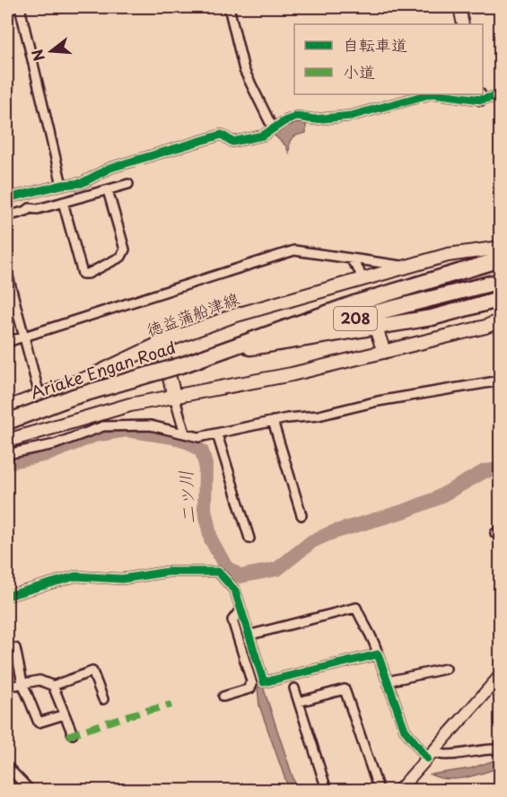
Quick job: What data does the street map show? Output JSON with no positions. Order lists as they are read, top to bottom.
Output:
{
  "streets": {
    "highway": ["208", "Ariake Engan Road"],
    "main road": ["徳益蒲船津線"]
  },
  "water": ["二ツ川"],
  "legend": ["自転車道", "小道"],
  "north": "left"
}
